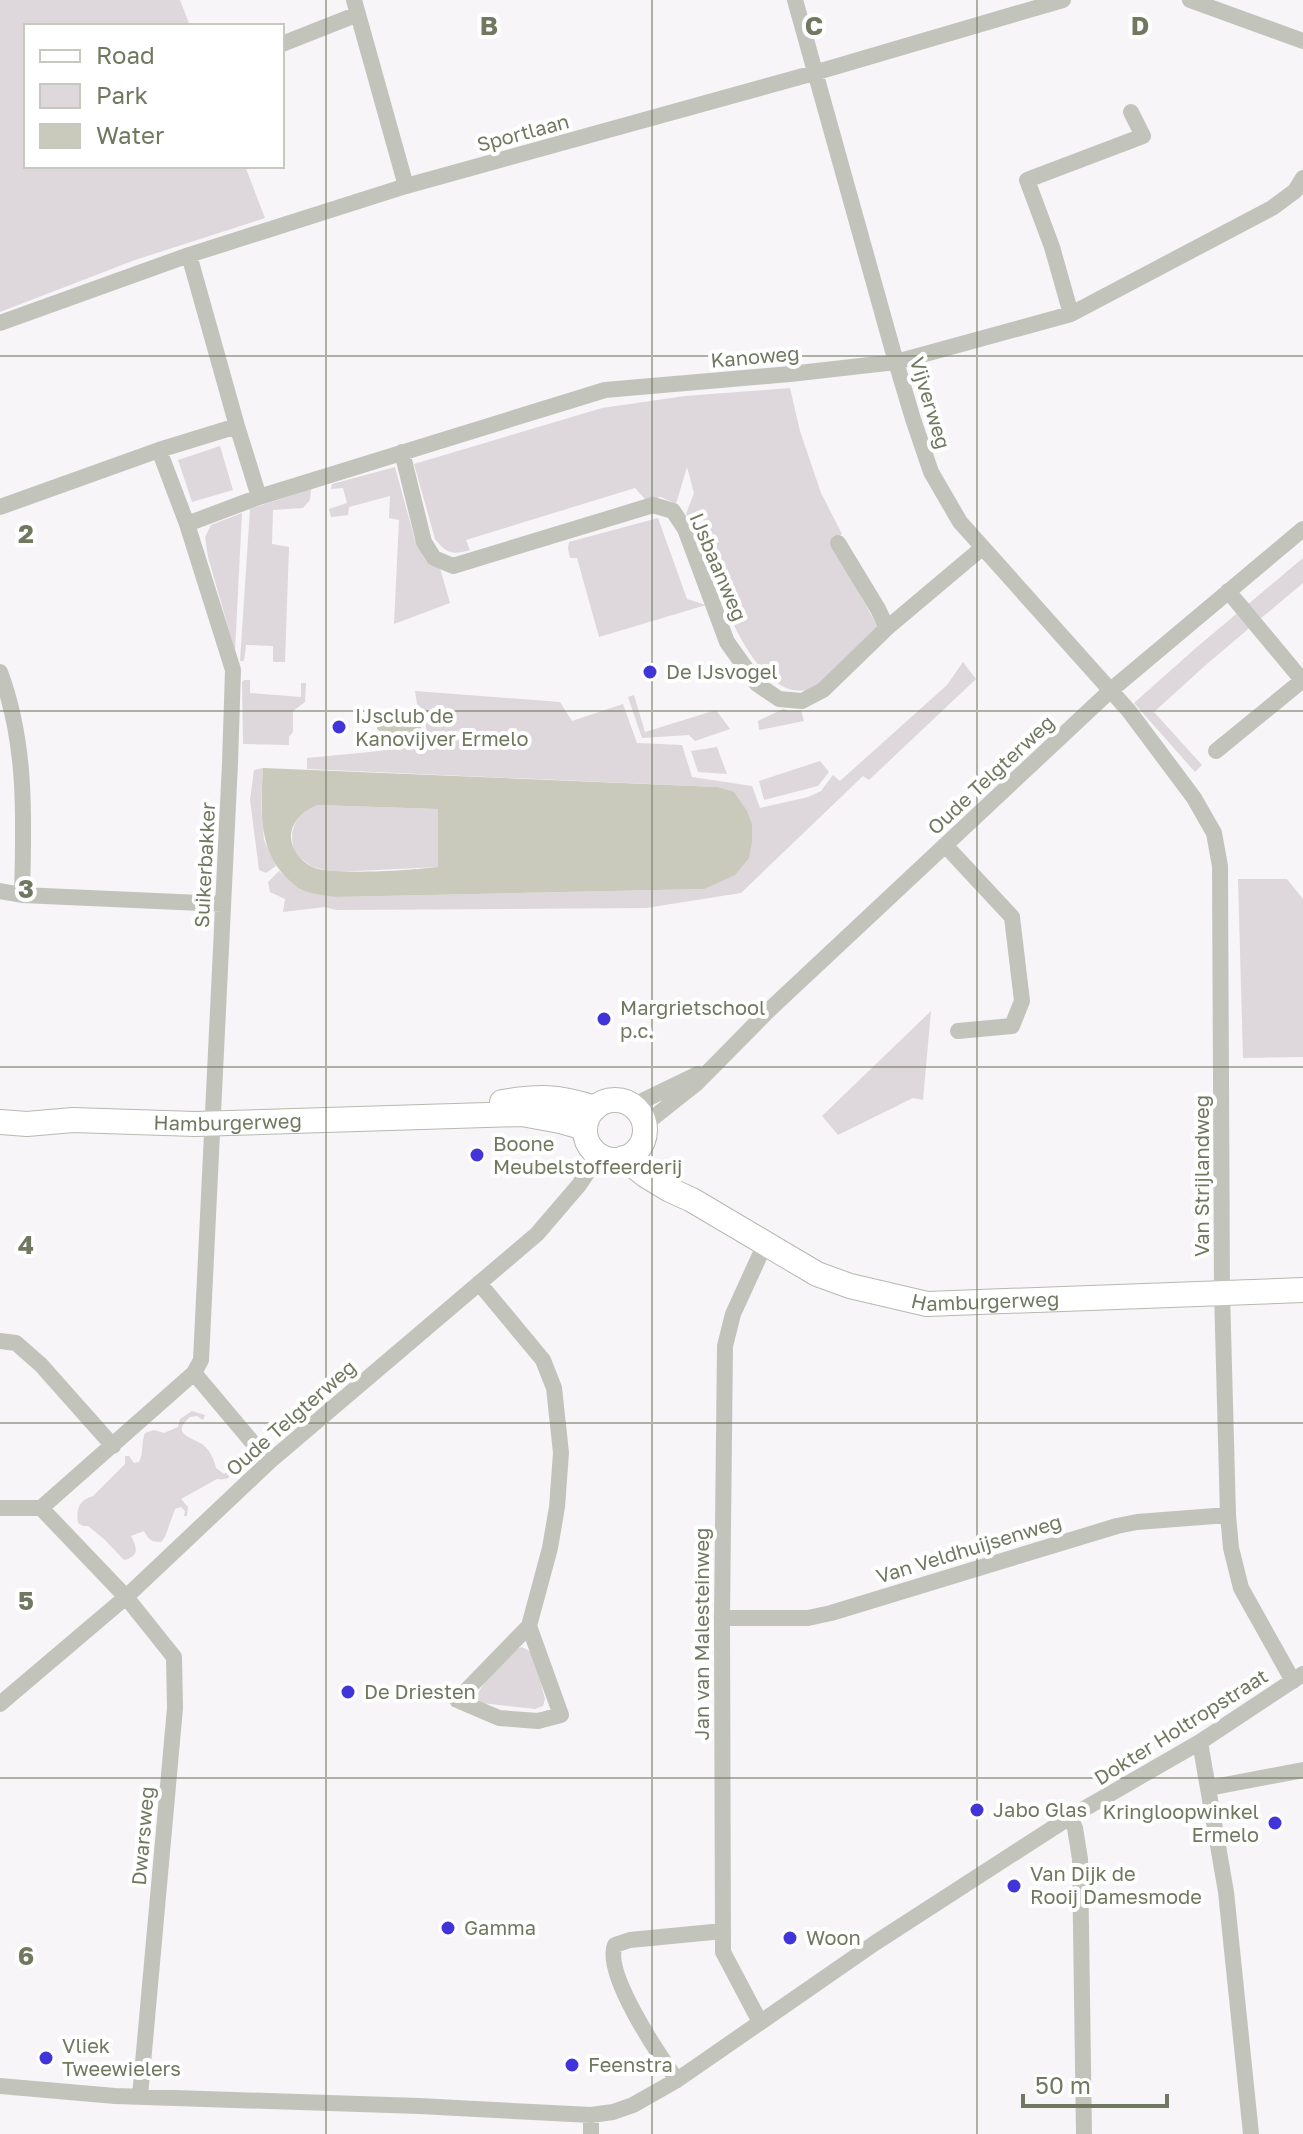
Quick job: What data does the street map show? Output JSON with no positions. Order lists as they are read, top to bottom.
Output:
{
  "streets": {
    "street": [
      "Sportlaan",
      "Kanoweg",
      "Vijverweg",
      "IJsbaanweg",
      "Oude Telgterweg",
      "Suikerbakker",
      "Hamburgerweg",
      "Van Strijlandweg",
      "Van Veldhuijsenweg",
      "Jan van Malesteinweg",
      "Dokter Holtropstraat",
      "Dwarsweg"
    ]
  },
  "crossings": [
    ["Sportlaan", "Vijverweg"],
    ["Kanoweg", "Vijverweg"],
    ["Kanoweg", "IJsbaanweg"],
    ["Kanoweg", "Suikerbakker"],
    ["Vijverweg", "IJsbaanweg"],
    ["Vijverweg", "Oude Telgterweg"],
    ["Vijverweg", "Van Strijlandweg"],
    ["Oude Telgterweg", "Hamburgerweg"],
    ["Oude Telgterweg", "Van Strijlandweg"],
    ["Oude Telgterweg", "Dwarsweg"],
    ["Suikerbakker", "Hamburgerweg"],
    ["Hamburgerweg", "Van Strijlandweg"],
    ["Hamburgerweg", "Jan van Malesteinweg"],
    ["Van Strijlandweg", "Van Veldhuijsenweg"],
    ["Van Strijlandweg", "Dokter Holtropstraat"],
    ["Van Veldhuijsenweg", "Jan van Malesteinweg"],
    ["Jan van Malesteinweg", "Dokter Holtropstraat"],
    ["Dokter Holtropstraat", "Dwarsweg"]
  ],
  "places": [
    "De IJsvogel",
    "IJsclub de Kanovijver Ermelo",
    "Margrietschool p.c.",
    "Boone Meubelstoffeerderij",
    "De Driesten",
    "Jabo Glas",
    "Kringloopwinkel Ermelo",
    "Van Dijk de Rooij Damesmode",
    "Gamma",
    "Woon",
    "Vliek Tweewielers",
    "Feenstra"
  ],
  "legend": ["Road", "Park", "Water"],
  "scale_bar": "50 m",
  "grid": {
    "columns": ["B", "C", "D"],
    "rows": [
      "2",
      "3",
      "4",
      "5",
      "6"
    ]
  }
}
